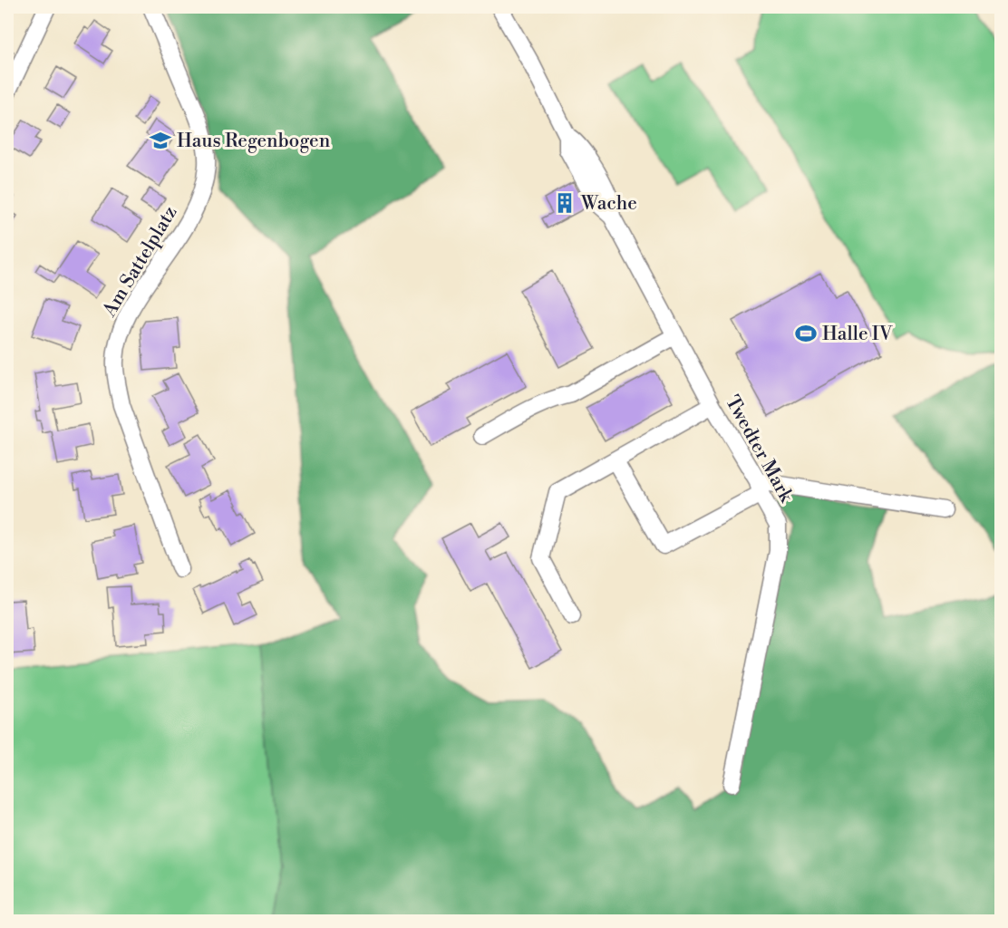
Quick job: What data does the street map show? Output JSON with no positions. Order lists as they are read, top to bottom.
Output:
{
  "streets": {
    "street": ["Am Sattelplatz", "Twedter Mark"]
  },
  "places": {
    "school or university": ["Haus Regenbogen"],
    "building": ["Wache"],
    "sports": ["Halle IV"]
  }
}
